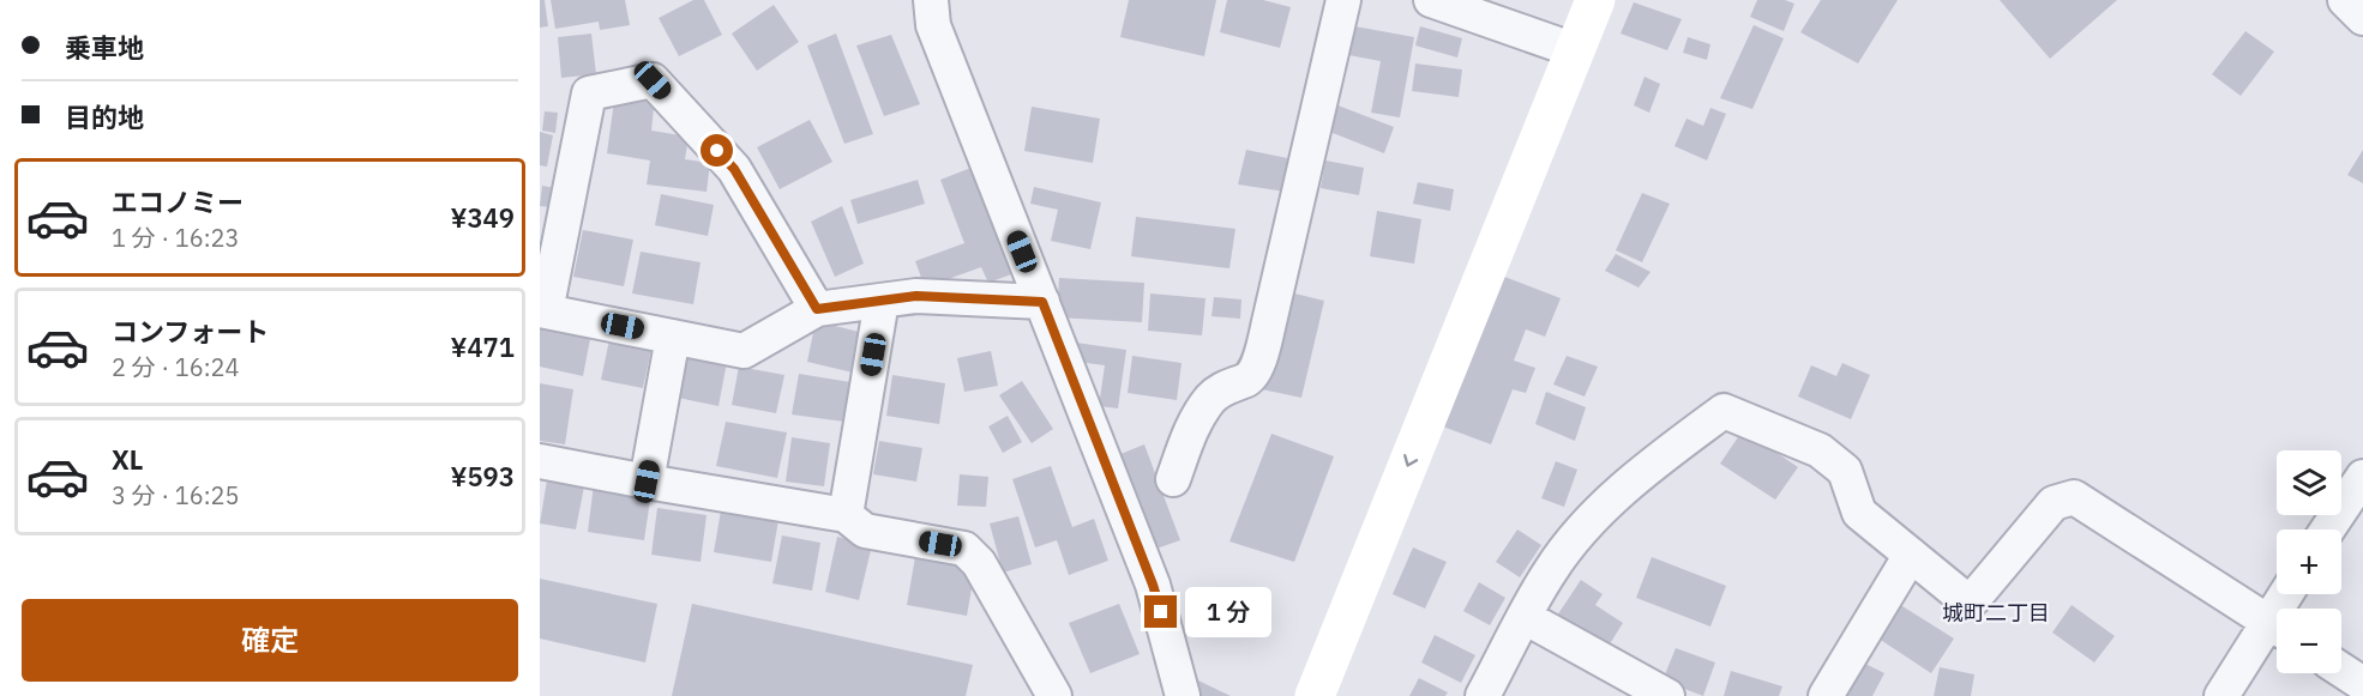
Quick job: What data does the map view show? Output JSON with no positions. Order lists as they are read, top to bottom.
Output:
{
  "districts": ["城町二丁目"],
  "page": {
    "banner": ["乗車地", "目的地"],
    "list": [
      {
        "name": "エコノミー",
        "note": "1 分 · 16:23",
        "value": "¥349"
      },
      {
        "name": "コンフォート",
        "note": "2 分 · 16:24",
        "value": "¥471"
      },
      {
        "name": "XL",
        "note": "3 分 · 16:25",
        "value": "¥593"
      }
    ],
    "map_buttons": ["+", "−"],
    "buttons": "確定",
    "bubble": "1 分"
  }
}
